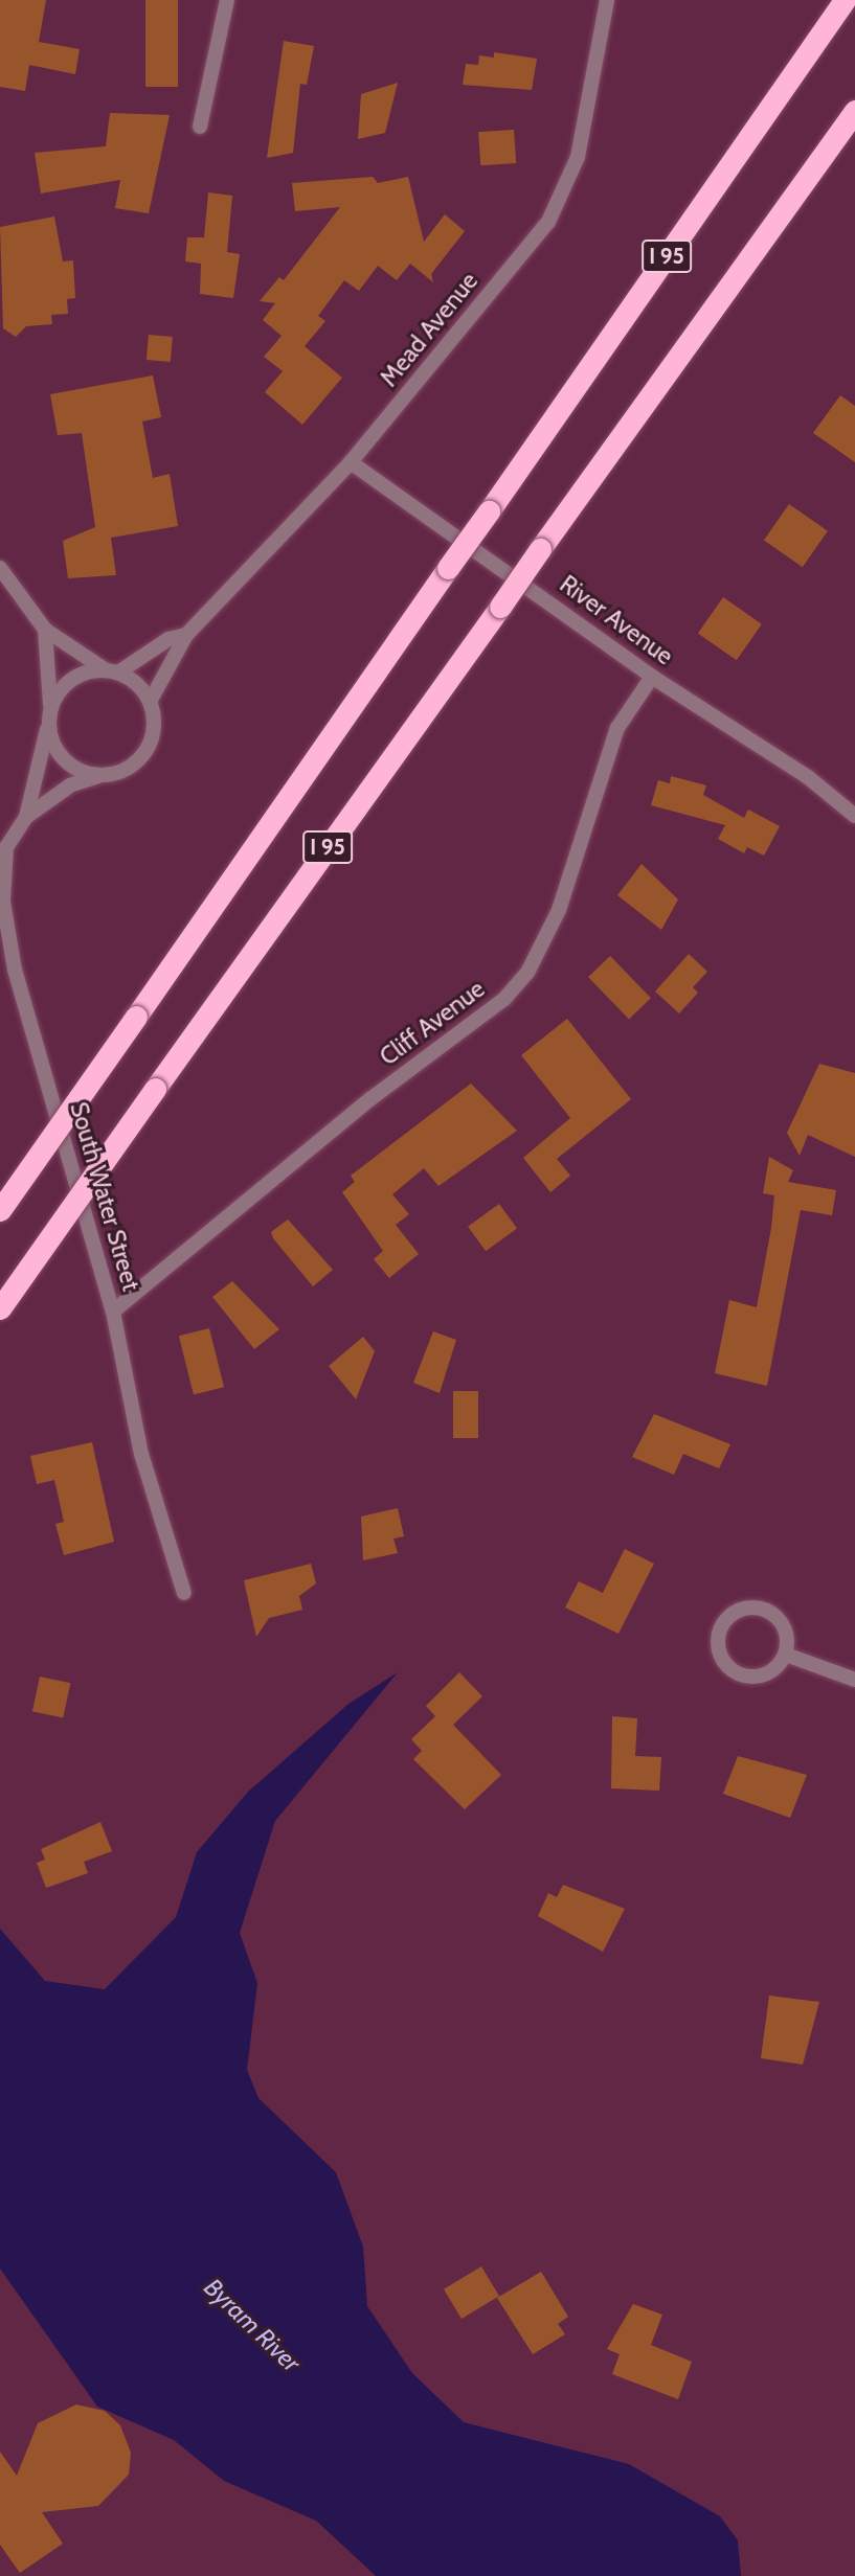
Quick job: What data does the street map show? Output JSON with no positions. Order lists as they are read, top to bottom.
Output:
{
  "streets": {
    "highway": ["I 95"],
    "street": [
      "Mead Avenue",
      "River Avenue",
      "Cliff Avenue",
      "South Water Street"
    ]
  },
  "crossings": [
    ["Mead Avenue", "River Avenue"],
    ["Mead Avenue", "South Water Street"],
    ["River Avenue", "Cliff Avenue"],
    ["Cliff Avenue", "South Water Street"]
  ],
  "water": ["Byram River"]
}
